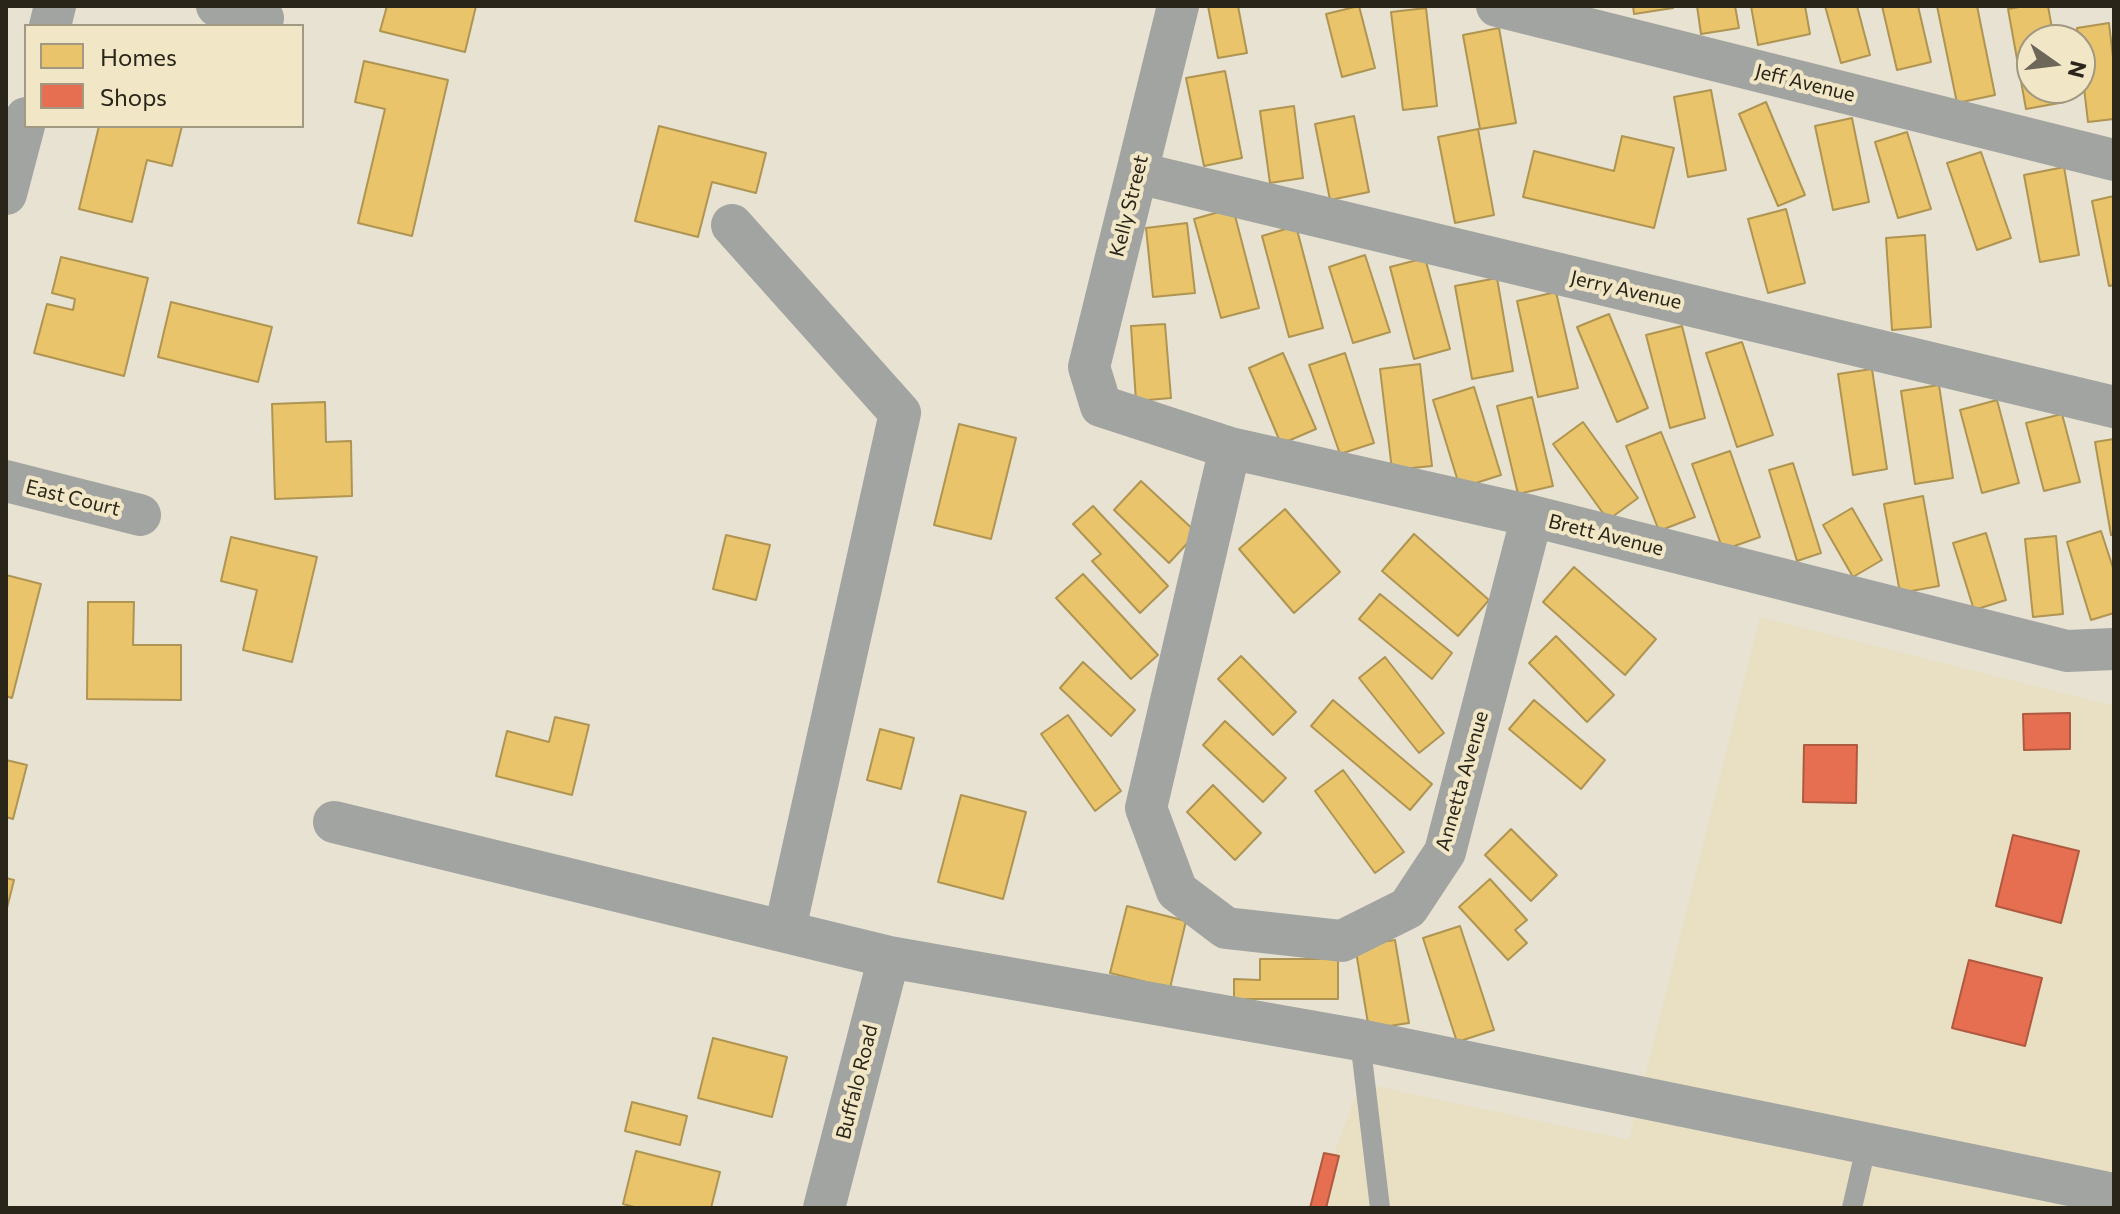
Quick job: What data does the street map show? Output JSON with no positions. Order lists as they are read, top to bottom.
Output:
{
  "streets": {
    "street": [
      "Jeff Avenue",
      "Kelly Street",
      "Jerry Avenue",
      "East Court",
      "Brett Avenue",
      "Annetta Avenue",
      "Buffalo Road"
    ]
  },
  "crossings": [
    ["Kelly Street", "Jerry Avenue"],
    ["Kelly Street", "Brett Avenue"],
    ["Brett Avenue", "Annetta Avenue"]
  ],
  "legend": ["Homes", "Shops"],
  "north": "right"
}
